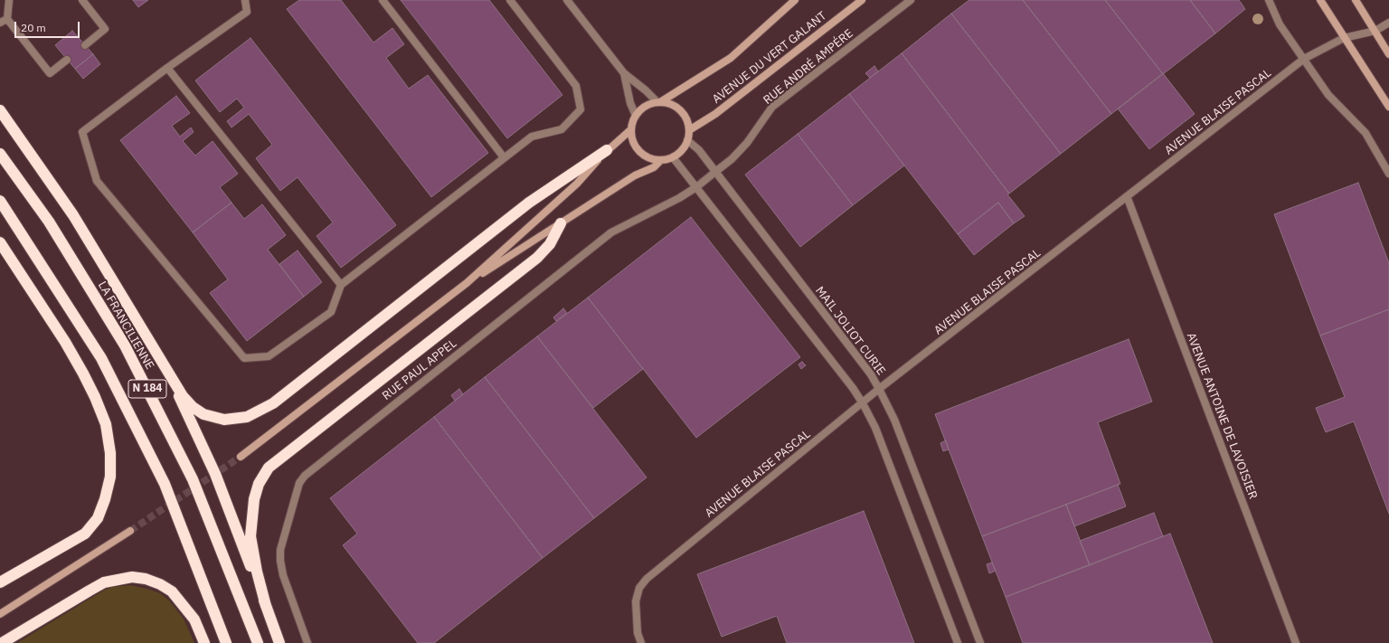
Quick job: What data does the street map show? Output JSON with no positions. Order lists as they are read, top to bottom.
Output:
{
  "streets": {
    "highway": ["LA FRANCILIENNE", "N 184"],
    "street": [
      "AVENUE DU VERT GALANT",
      "RUE ANDRÉ AMPÉRE",
      "AVENUE BLAISE PASCAL",
      "MAIL JOLIOT CURIE",
      "RUE PAUL APPEL",
      "AVENUE ANTOINE DE LAVOISIER"
    ]
  },
  "crossings": [
    ["AVENUE DU VERT GALANT", "MAIL JOLIOT CURIE"],
    ["RUE ANDRÉ AMPÉRE", "MAIL JOLIOT CURIE"],
    ["RUE ANDRÉ AMPÉRE", "RUE PAUL APPEL"],
    ["AVENUE BLAISE PASCAL", "MAIL JOLIOT CURIE"],
    ["AVENUE BLAISE PASCAL", "AVENUE ANTOINE DE LAVOISIER"]
  ],
  "scale_bar": "20 m"
}
